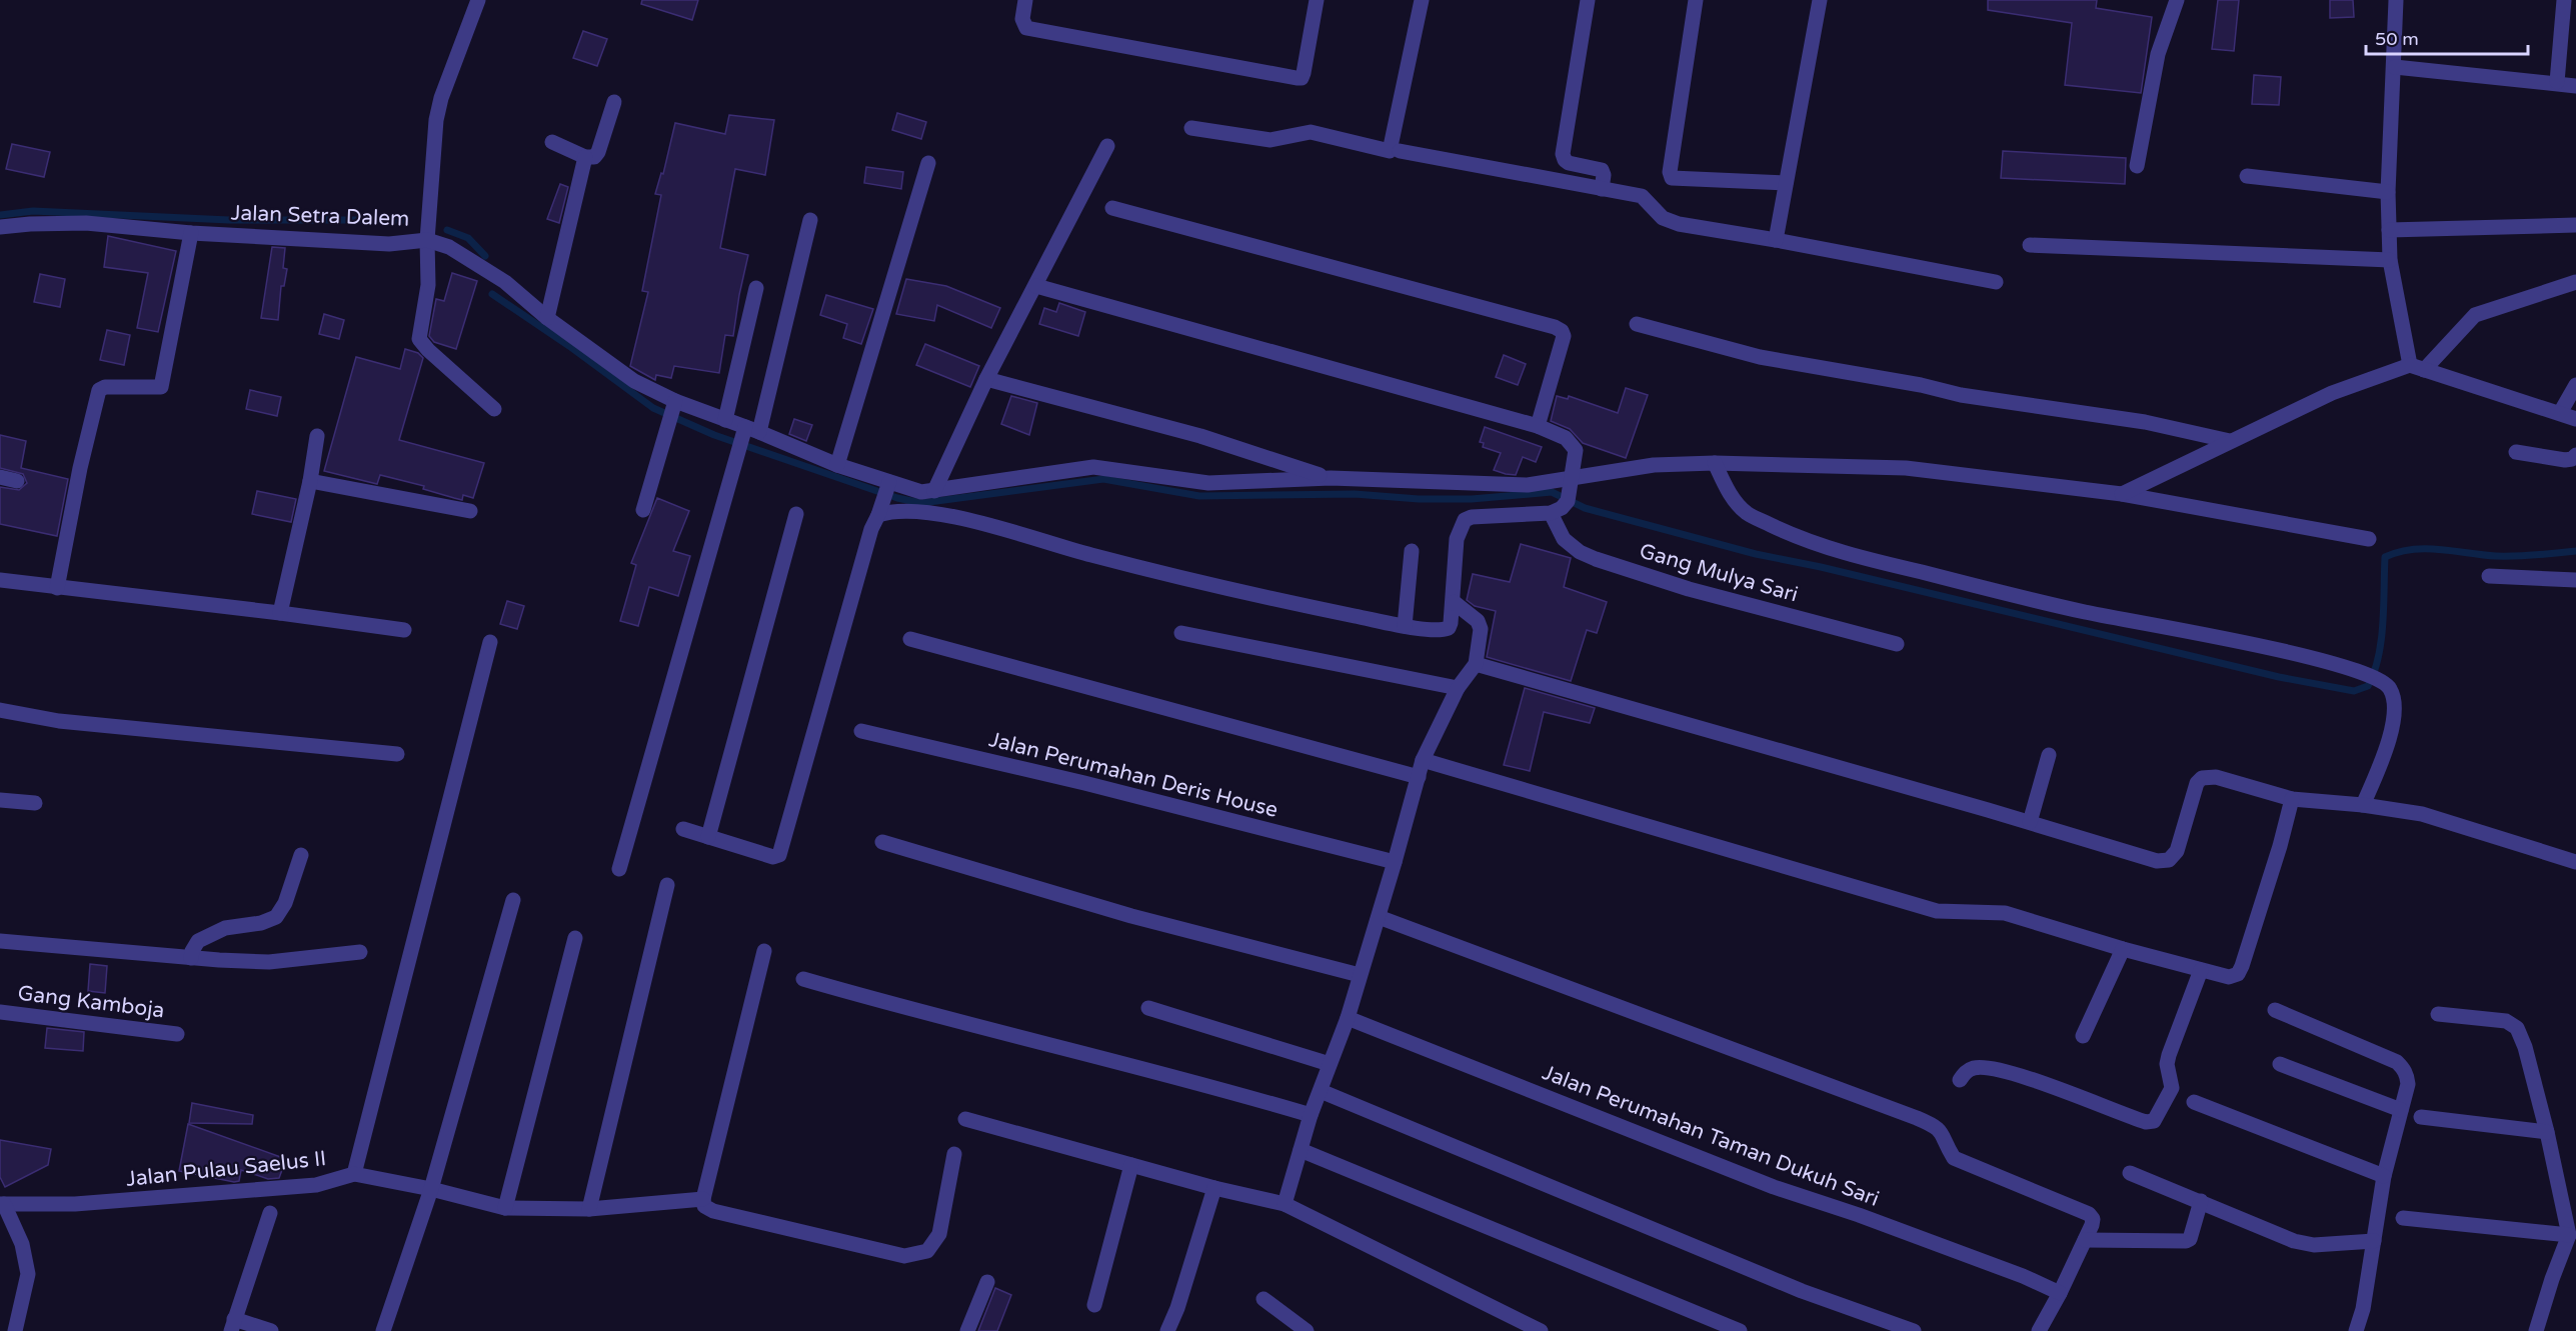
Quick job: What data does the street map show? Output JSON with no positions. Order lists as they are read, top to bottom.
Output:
{
  "streets": {
    "street": [
      "Jalan Setra Dalem",
      "Gang Mulya Sari",
      "Jalan Perumahan Deris House",
      "Gang Kamboja",
      "Jalan Perumahan Taman Dukuh Sari",
      "Jalan Pulau Saelus II"
    ]
  },
  "scale_bar": "50 m"
}
